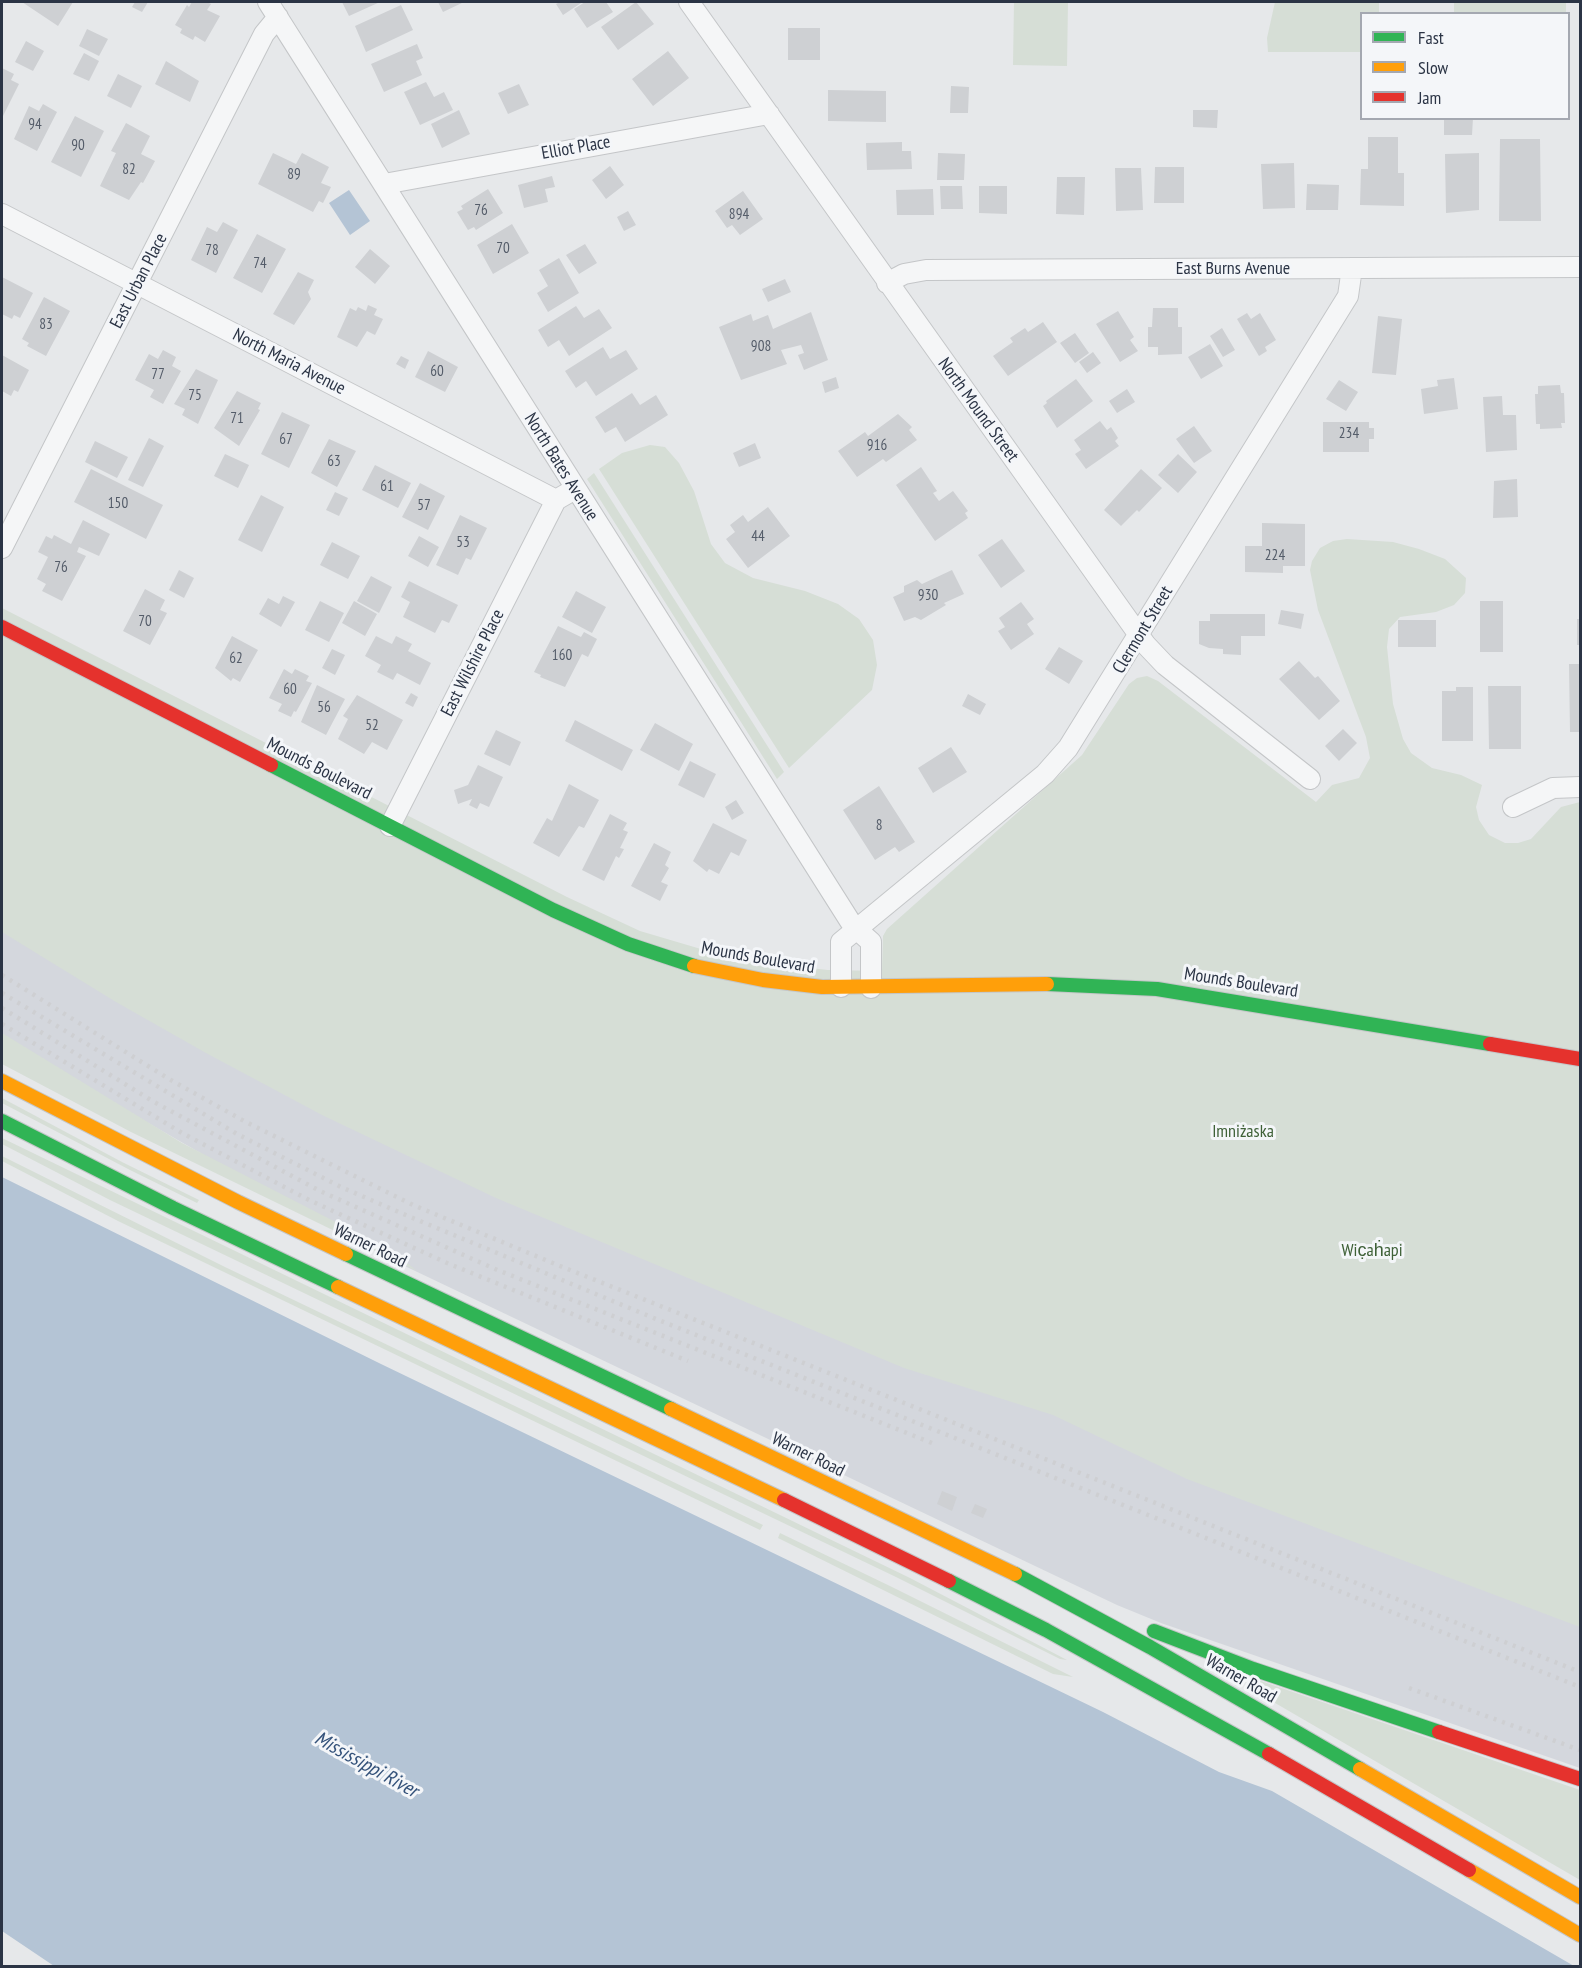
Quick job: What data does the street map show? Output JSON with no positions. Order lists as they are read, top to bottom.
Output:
{
  "streets": {
    "main road": ["Mounds Boulevard", "Warner Road"],
    "street": [
      "Elliot Place",
      "East Burns Avenue",
      "East Urban Place",
      "North Maria Avenue",
      "North Mound Street",
      "North Bates Avenue",
      "Clermont Street",
      "East Wilshire Place"
    ]
  },
  "crossings": [
    ["Elliot Place", "North Mound Street"],
    ["Elliot Place", "North Bates Avenue"],
    ["East Burns Avenue", "North Mound Street"],
    ["East Burns Avenue", "Clermont Street"],
    ["East Urban Place", "North Maria Avenue"],
    ["East Urban Place", "North Bates Avenue"],
    ["North Maria Avenue", "East Wilshire Place"],
    ["North Mound Street", "Clermont Street"],
    ["North Bates Avenue", "Clermont Street"],
    ["Clermont Street", "Mounds Boulevard"],
    ["East Wilshire Place", "Mounds Boulevard"]
  ],
  "water": ["Mississippi River"],
  "parks": ["Imniżaska", "Wic̣aḣapi"],
  "house_numbers": [
    "94",
    "90",
    "82",
    "89",
    "76",
    "894",
    "70",
    "78",
    "74",
    "83",
    "908",
    "60",
    "77",
    "75",
    "71",
    "234",
    "67",
    "916",
    "63",
    "61",
    "150",
    "57",
    "44",
    "53",
    "224",
    "76",
    "930",
    "70",
    "160",
    "62",
    "60",
    "56",
    "52",
    "8"
  ],
  "legend": ["Fast", "Slow", "Jam"]
}
